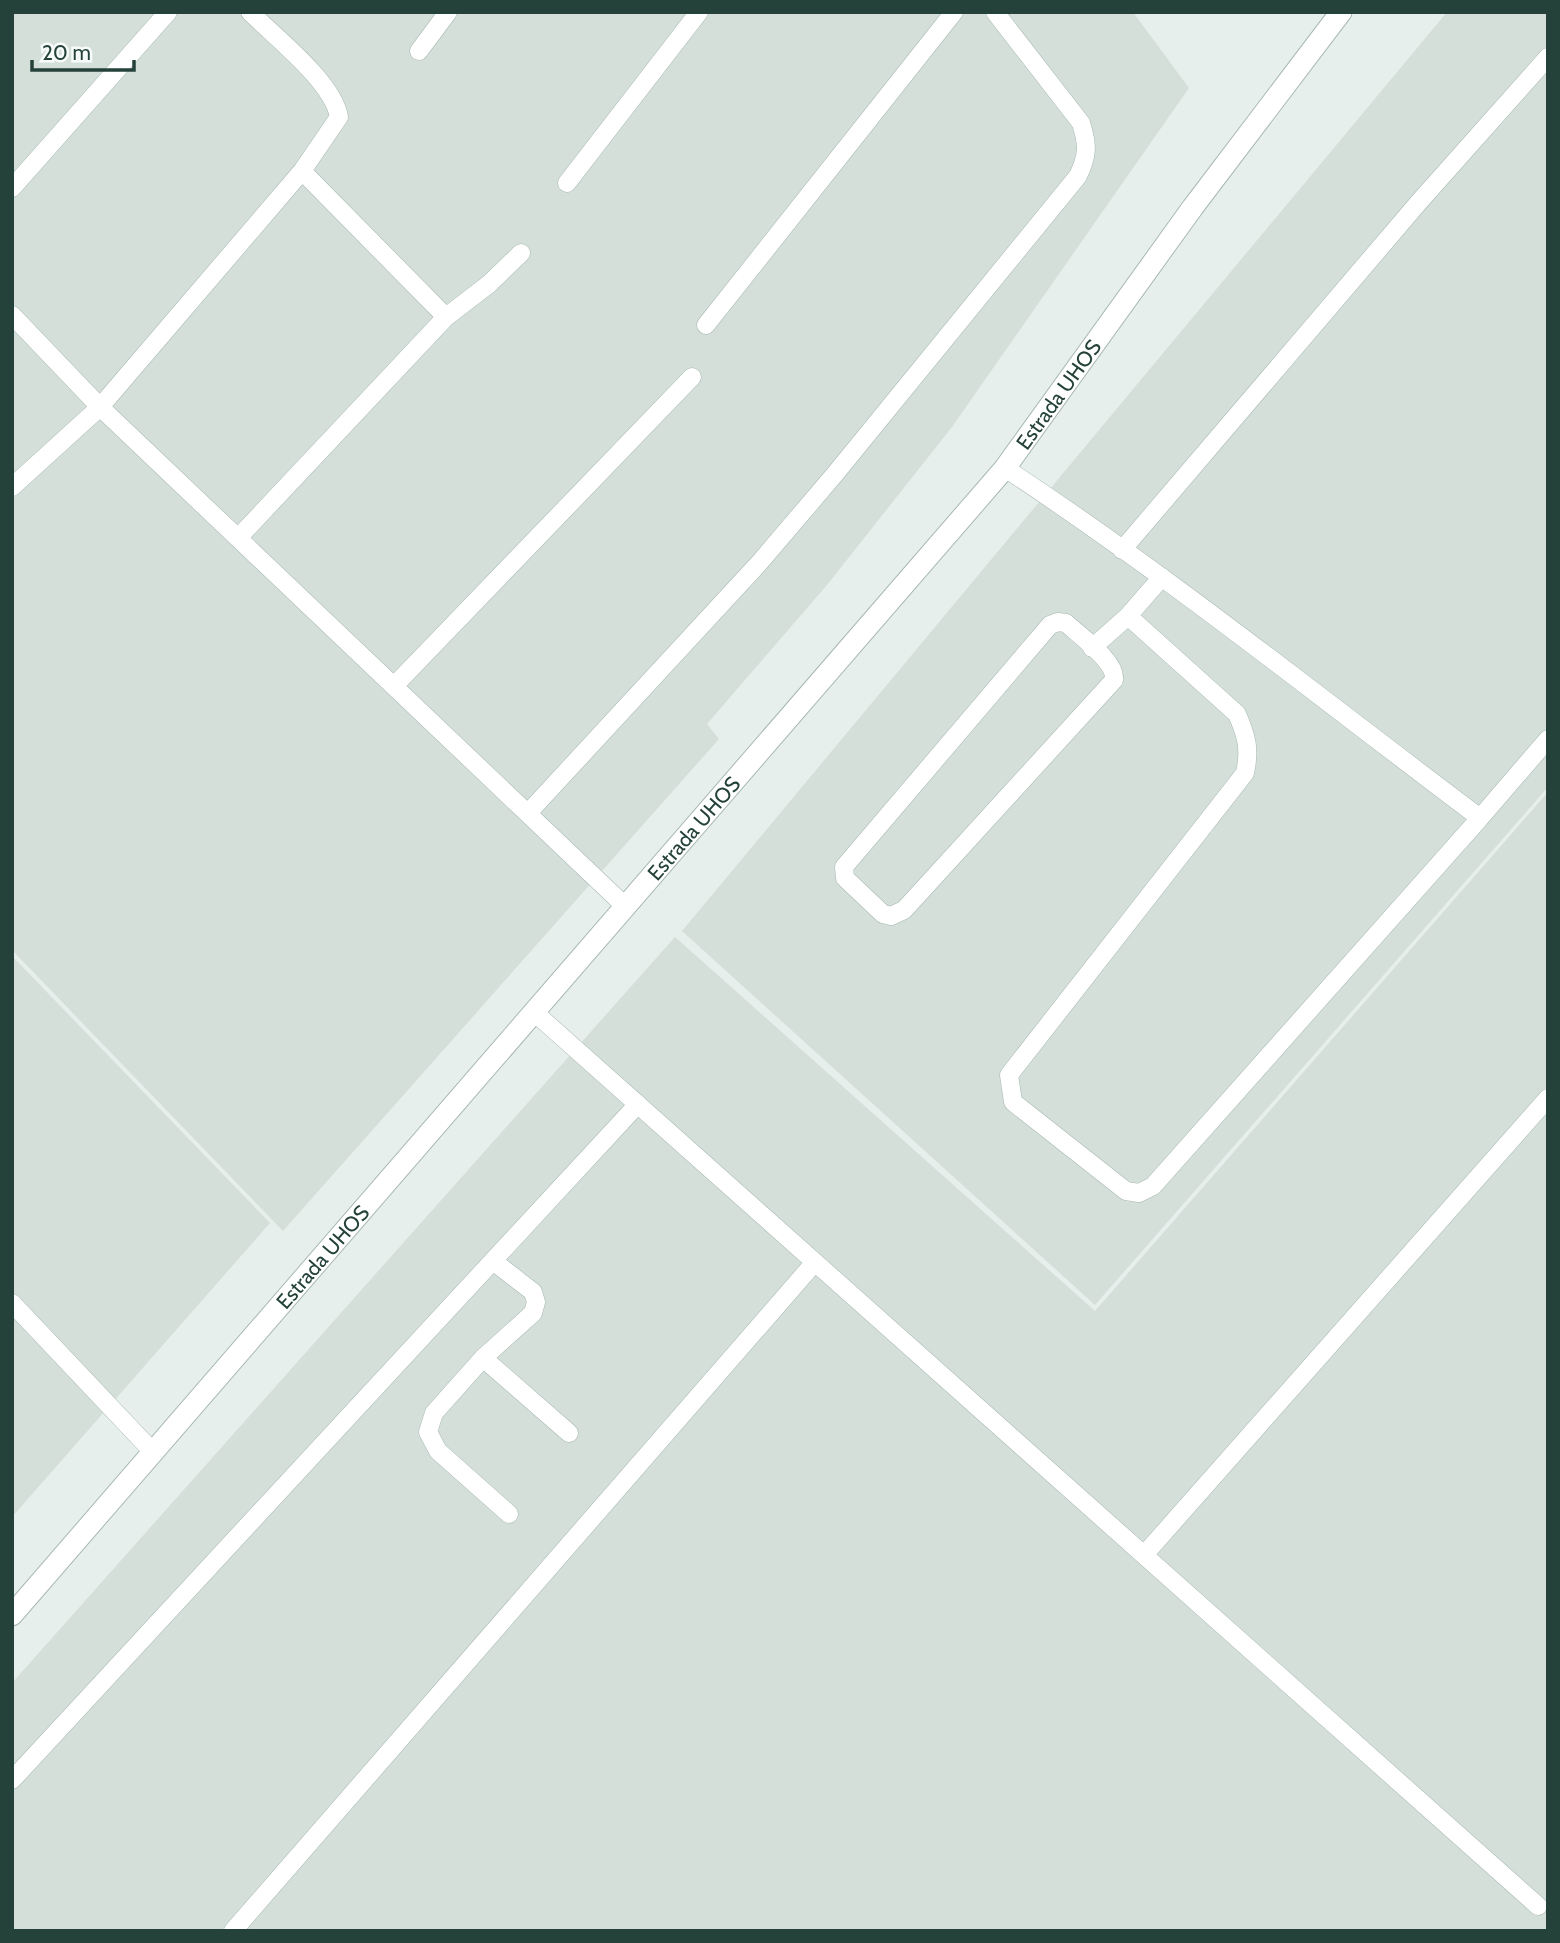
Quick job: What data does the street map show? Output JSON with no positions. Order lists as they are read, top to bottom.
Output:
{
  "streets": {
    "street": ["Estrada UHOS"]
  },
  "scale_bar": "20 m"
}
